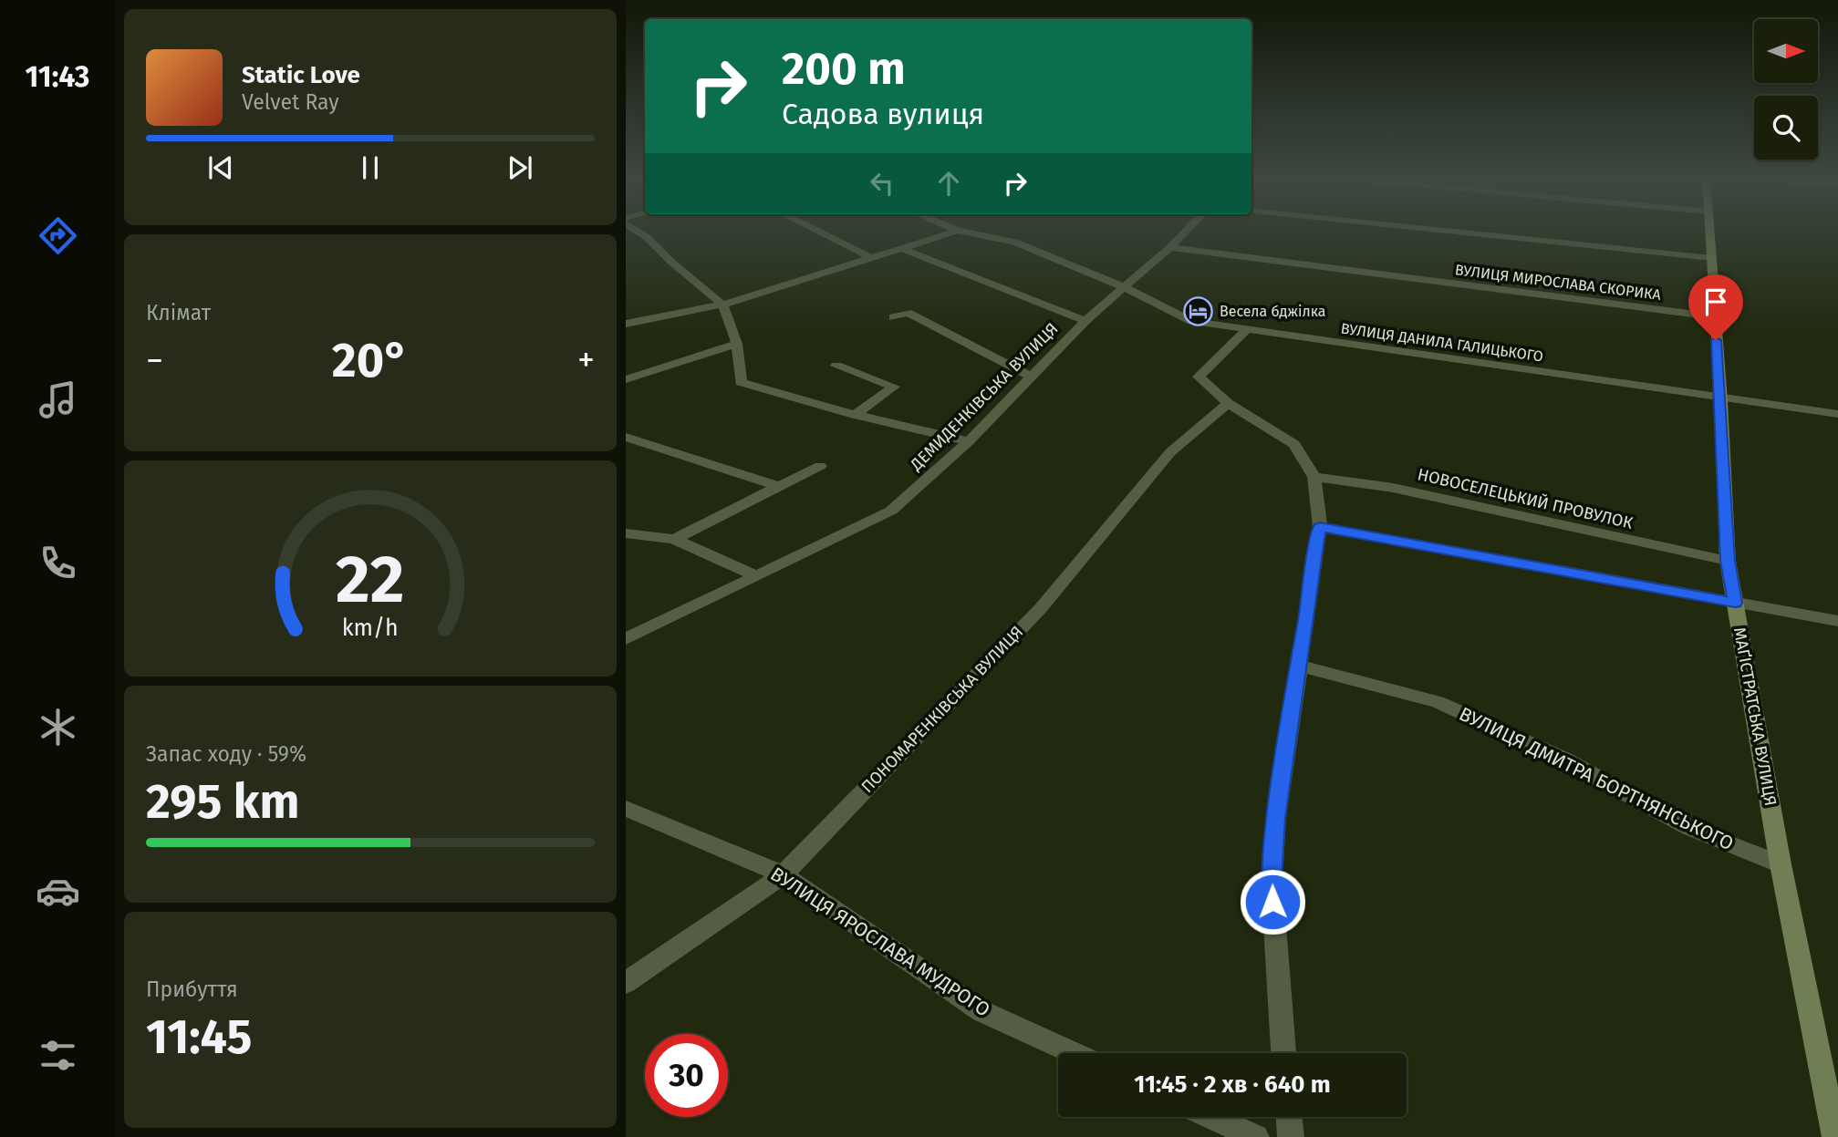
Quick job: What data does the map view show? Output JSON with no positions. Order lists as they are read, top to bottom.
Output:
{
  "streets": {
    "street": [
      "ВУЛИЦЯ МИРОСЛАВА СКОРИКА",
      "ВУЛИЦЯ ДАНИЛА ГАЛИЦЬКОГО",
      "ДЕМИДЕНКІВСЬКА ВУЛИЦЯ",
      "НОВОСЕЛЕЦЬКИЙ ПРОВУЛОК",
      "ПОНОМАРЕНКІВСЬКА ВУЛИЦЯ",
      "МАҐІСТРАТСЬКА ВУЛИЦЯ",
      "ВУЛИЦЯ ДМИТРА БОРТНЯНСЬКОГО",
      "ВУЛИЦЯ ЯРОСЛАВА МУДРОГО"
    ]
  },
  "crossings": [
    ["ВУЛИЦЯ МИРОСЛАВА СКОРИКА", "ДЕМИДЕНКІВСЬКА ВУЛИЦЯ"],
    ["ВУЛИЦЯ МИРОСЛАВА СКОРИКА", "МАҐІСТРАТСЬКА ВУЛИЦЯ"],
    ["ВУЛИЦЯ ДАНИЛА ГАЛИЦЬКОГО", "ДЕМИДЕНКІВСЬКА ВУЛИЦЯ"],
    ["ВУЛИЦЯ ДАНИЛА ГАЛИЦЬКОГО", "МАҐІСТРАТСЬКА ВУЛИЦЯ"],
    ["НОВОСЕЛЕЦЬКИЙ ПРОВУЛОК", "МАҐІСТРАТСЬКА ВУЛИЦЯ"],
    ["ПОНОМАРЕНКІВСЬКА ВУЛИЦЯ", "ВУЛИЦЯ ЯРОСЛАВА МУДРОГО"],
    ["МАҐІСТРАТСЬКА ВУЛИЦЯ", "ВУЛИЦЯ ДМИТРА БОРТНЯНСЬКОГО"]
  ],
  "places": {
    "hotel": ["Весела бджілка"]
  },
  "north": "right",
  "page": {
    "tabs": "11:43",
    "turn": ["200 m", "Садова вулиця"],
    "song": ["Static Love", "Velvet Ray"],
    "tile": [
      "Клімат",
      ["Запас ходу · 59%", "295 km"],
      ["Прибуття", "11:45"]
    ],
    "heat": ["−", "20°", "+"],
    "limit": "30",
    "trip": "11:45 · 2 хв · 640 m",
    "gauge": ["22", "km/h"]
  }
}
